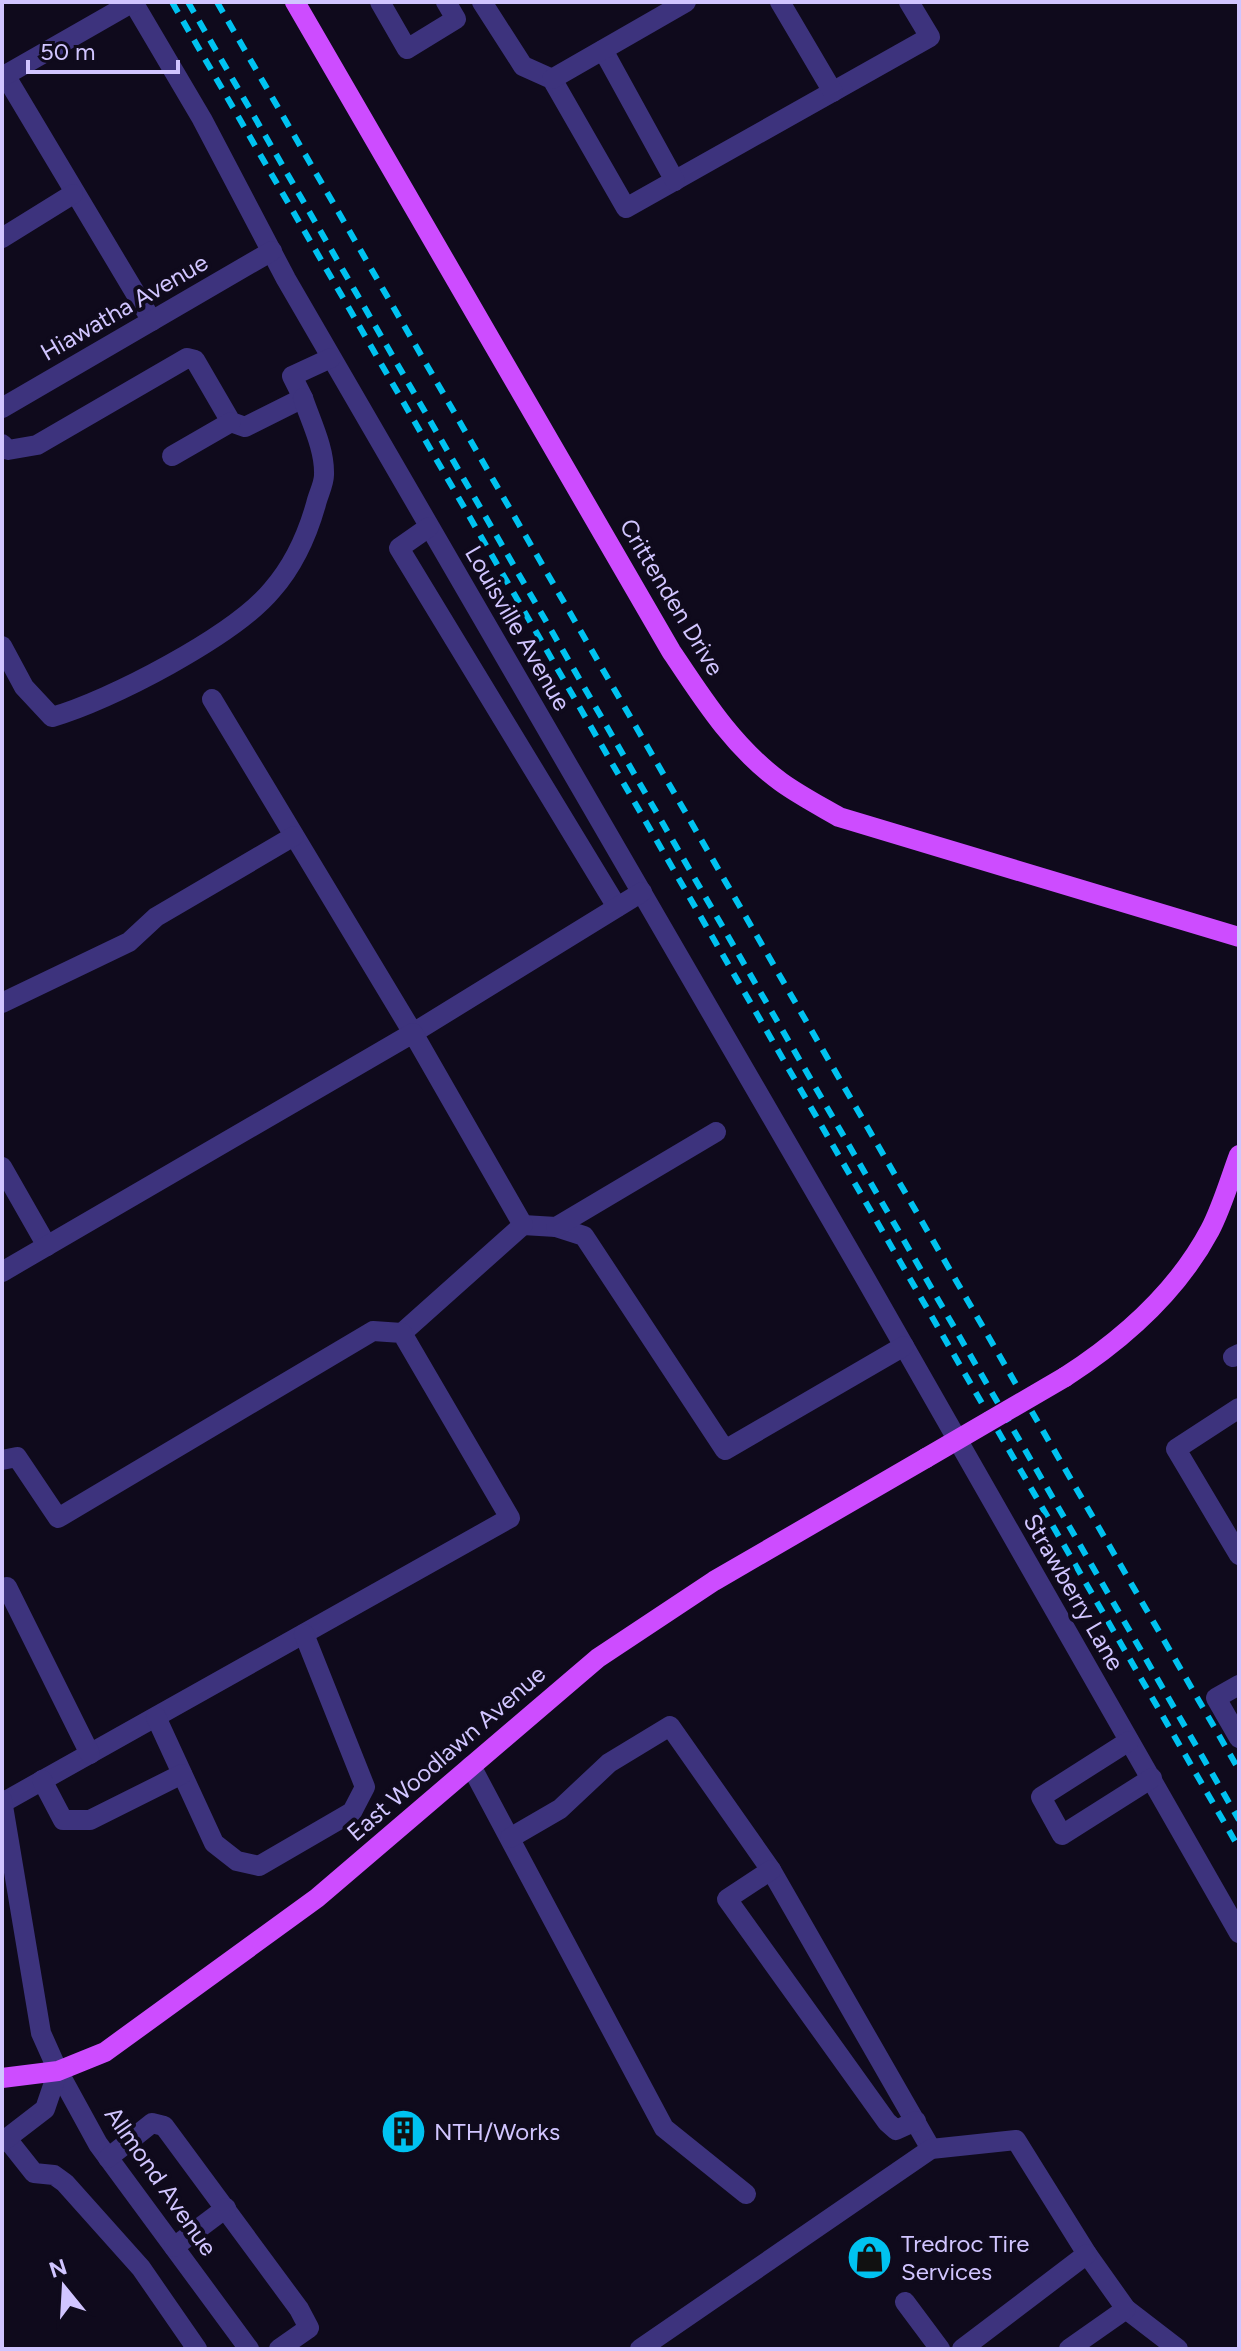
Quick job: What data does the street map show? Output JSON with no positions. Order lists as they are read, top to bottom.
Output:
{
  "streets": {
    "main road": ["Crittenden Drive", "East Woodlawn Avenue"],
    "street": [
      "Hiawatha Avenue",
      "Louisville Avenue",
      "Strawberry Lane",
      "Allmond Avenue"
    ]
  },
  "crossings": [
    ["Hiawatha Avenue", "Louisville Avenue"],
    ["Louisville Avenue", "Strawberry Lane"],
    ["East Woodlawn Avenue", "Allmond Avenue"]
  ],
  "places": {
    "building": ["NTH/Works"],
    "shop": ["Tredroc Tire Services"]
  },
  "scale_bar": "50 m",
  "north": "top"
}
